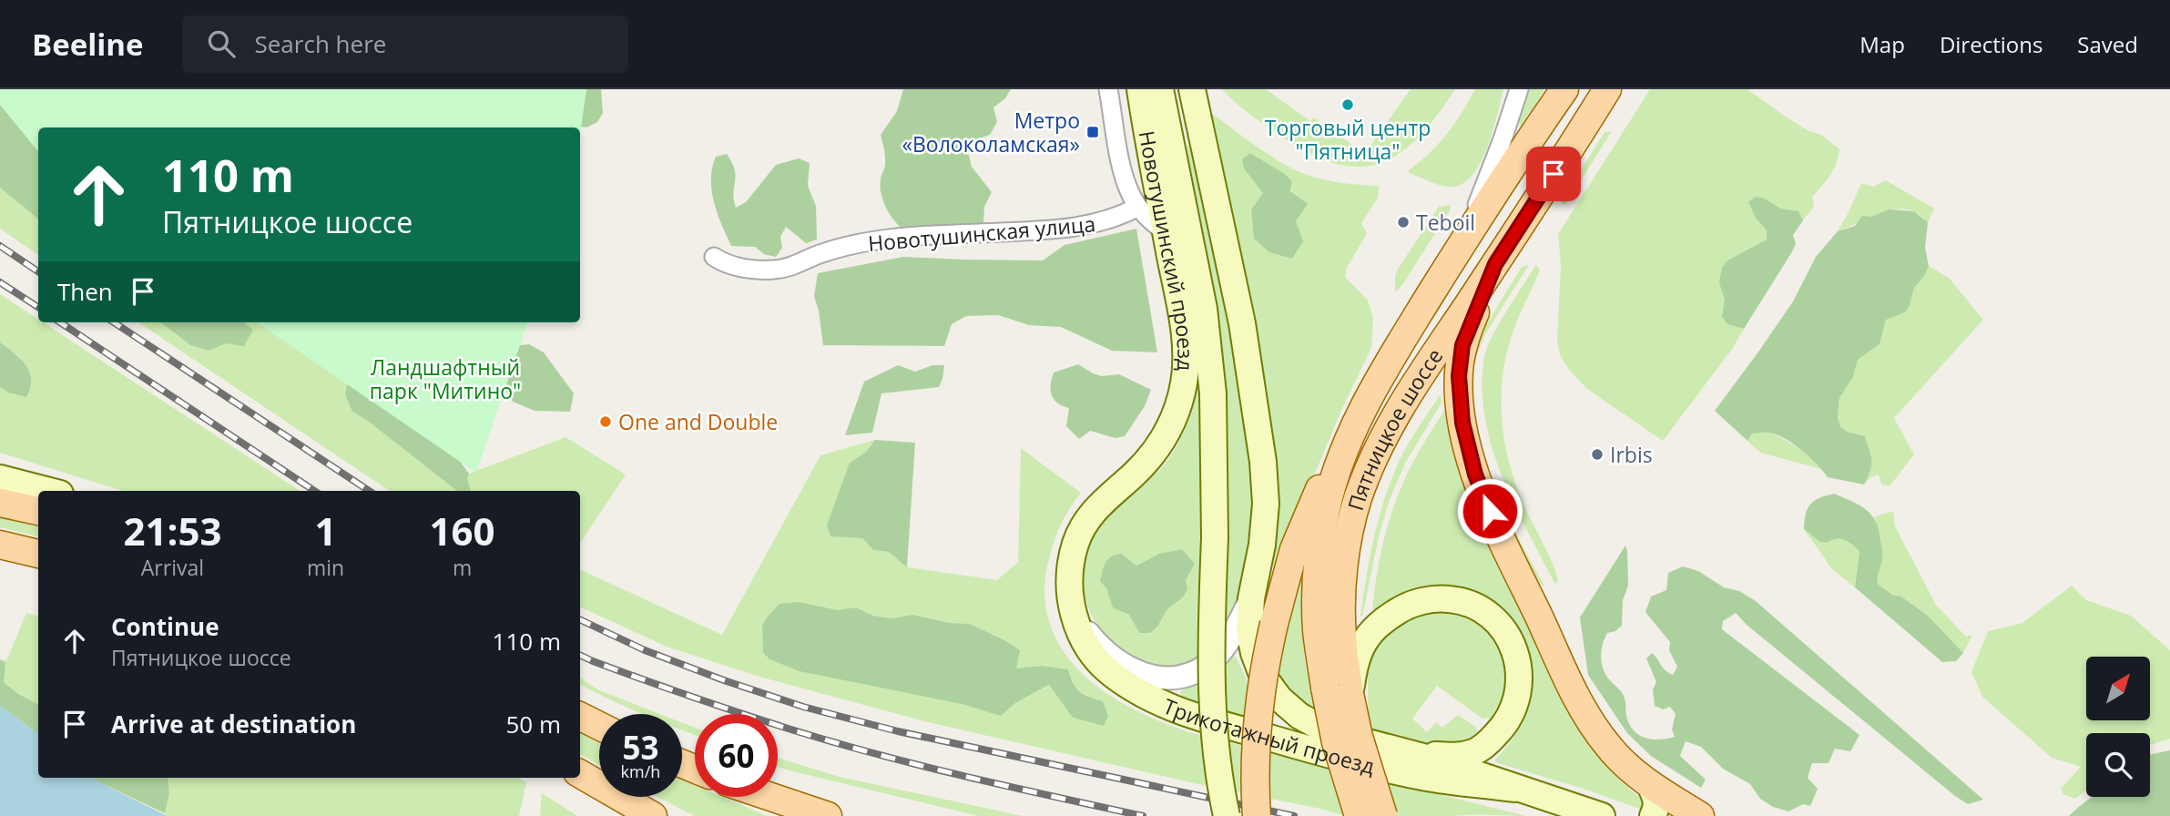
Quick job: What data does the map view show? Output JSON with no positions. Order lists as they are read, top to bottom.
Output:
{
  "streets": {
    "main road": ["Новотушинский проезд", "Пятницкое шоссе", "Трикотажный проезд"],
    "street": ["Новотушинская улица"]
  },
  "crossings": [
    ["Новотушинский проезд", "Трикотажный проезд"]
  ],
  "parks": ["Ландшафтный парк \"Митино\""],
  "places": {
    "other": [
      "Торговый центр \"Пятница\"",
      "Teboil",
      "One and Double",
      "Irbis"
    ],
    "transit": ["Метро «Волоколамская»"]
  },
  "north": "top right",
  "page": {
    "header": "Beeline",
    "search": "Search here",
    "nav": ["Map", "Directions", "Saved"],
    "turn": ["110 m", "Пятницкое шоссе"],
    "then": "Then",
    "eta": [
      "21:53",
      "Arrival",
      "1",
      "min",
      "160",
      "m"
    ],
    "list": [
      {
        "name": "Continue",
        "note": "Пятницкое шоссе",
        "value": "110 m"
      },
      {
        "name": "Arrive at destination",
        "value": "50 m"
      }
    ],
    "speed": "53 km/h",
    "limit": "60"
  }
}
